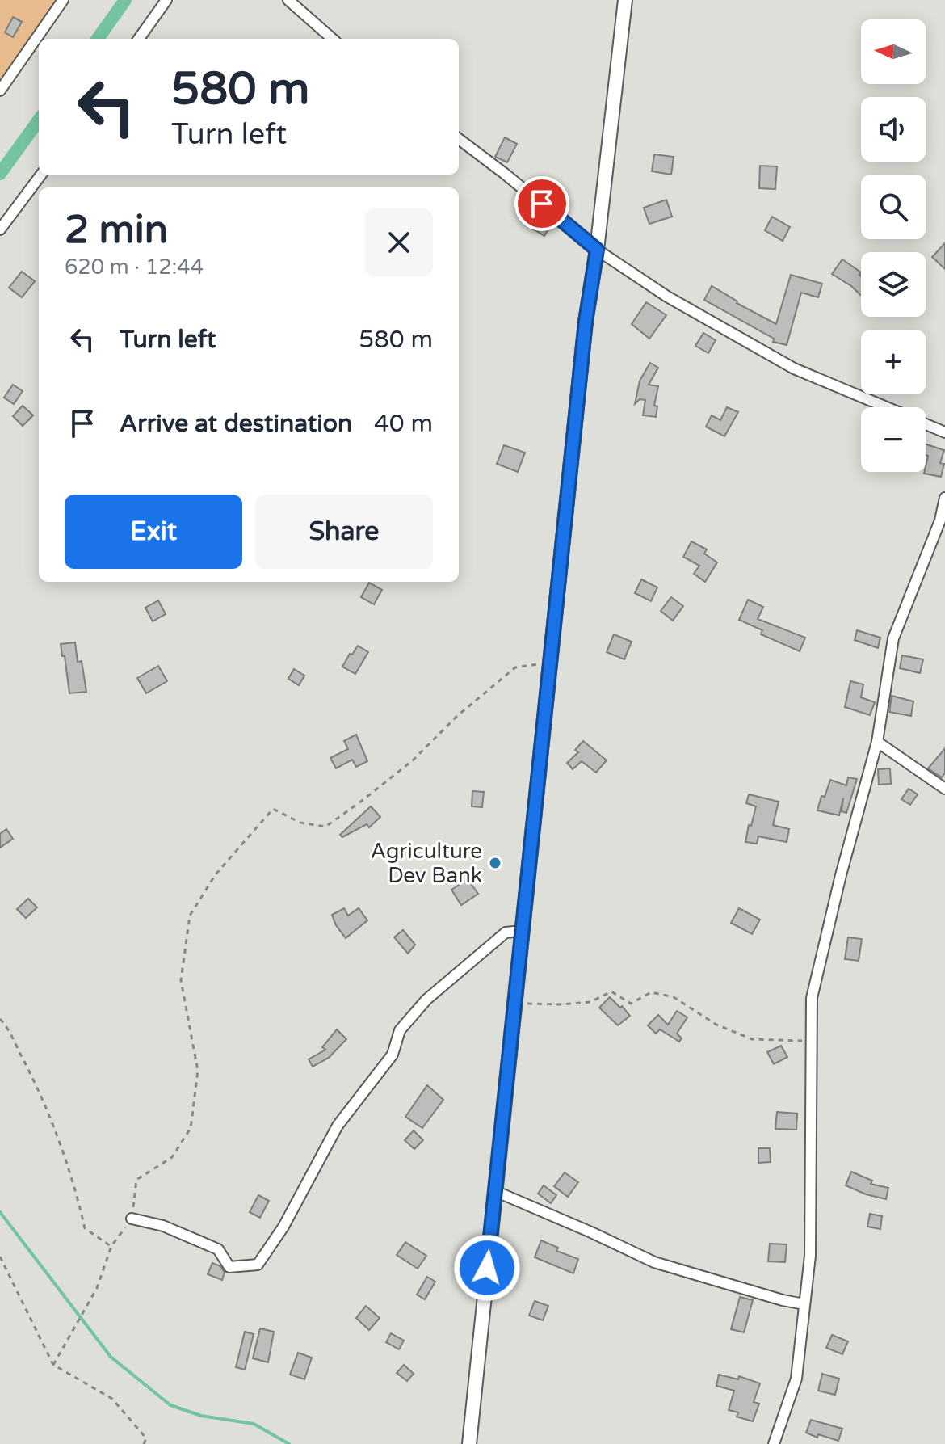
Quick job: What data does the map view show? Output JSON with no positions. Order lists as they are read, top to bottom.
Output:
{
  "places": ["Agriculture Dev Bank"],
  "north": "left",
  "page": {
    "map_buttons": ["+", "−"],
    "turn": ["580 m", "Turn left"],
    "heading": ["2 min", "620 m · 12:44"],
    "list": [
      {
        "name": "Turn left",
        "value": "580 m"
      },
      {
        "name": "Arrive at destination",
        "value": "40 m"
      }
    ],
    "buttons": ["Exit", "Share"]
  }
}
